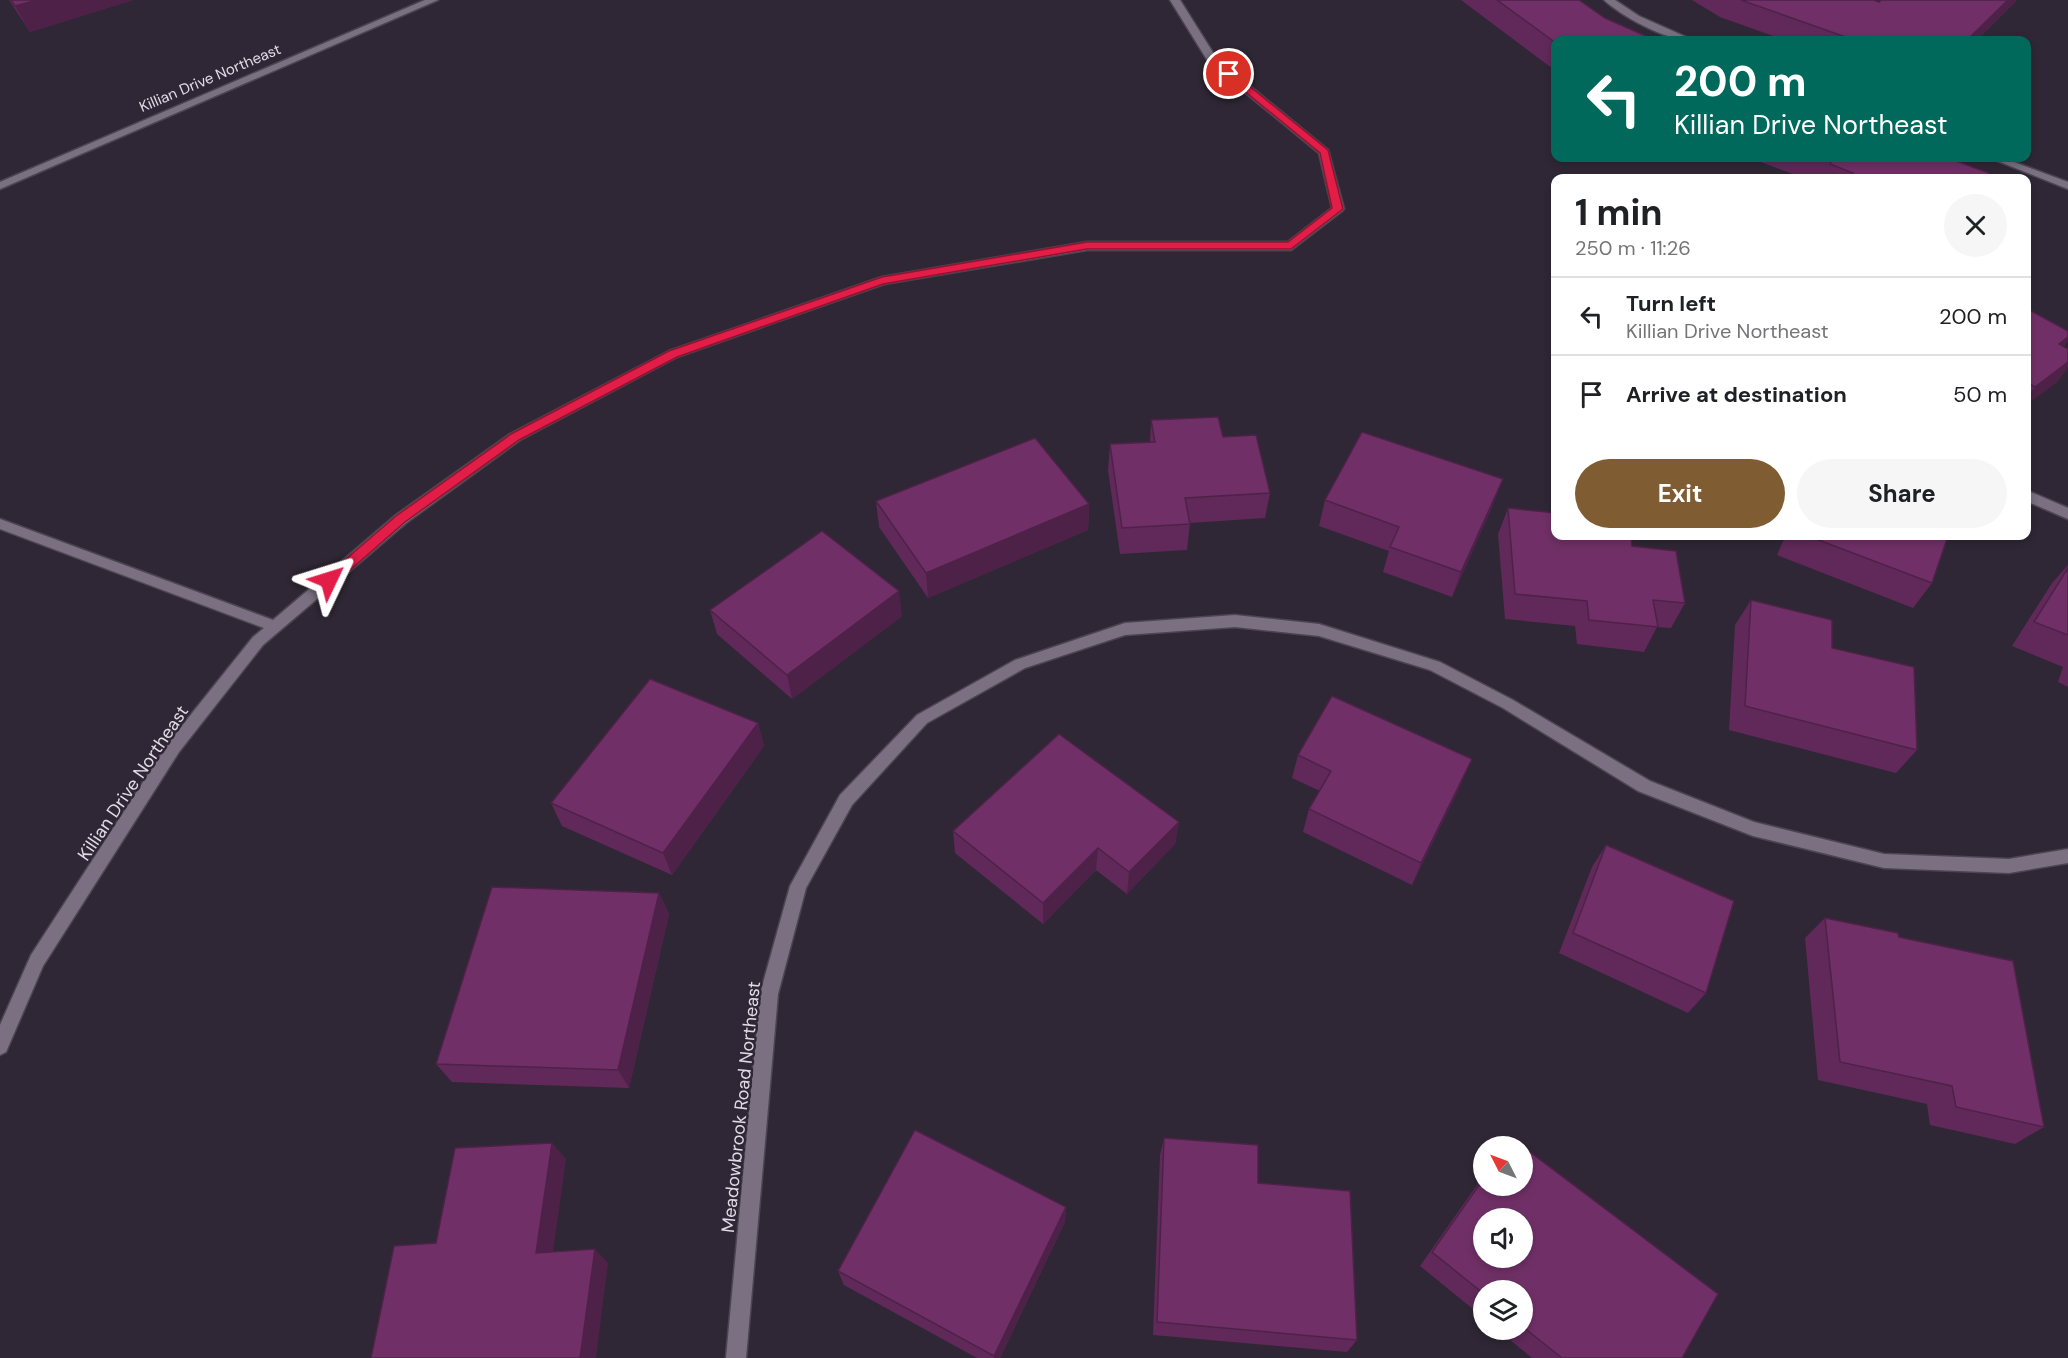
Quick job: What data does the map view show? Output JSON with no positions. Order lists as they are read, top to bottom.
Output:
{
  "streets": {
    "street": ["Killian Drive Northeast", "Meadowbrook Road Northeast"]
  },
  "north": "top left",
  "page": {
    "turn": ["200 m", "Killian Drive Northeast"],
    "heading": ["1 min", "250 m · 11:26"],
    "list": [
      {
        "name": "Turn left",
        "note": "Killian Drive Northeast",
        "value": "200 m"
      },
      {
        "name": "Arrive at destination",
        "value": "50 m"
      }
    ],
    "buttons": ["Exit", "Share"]
  }
}
